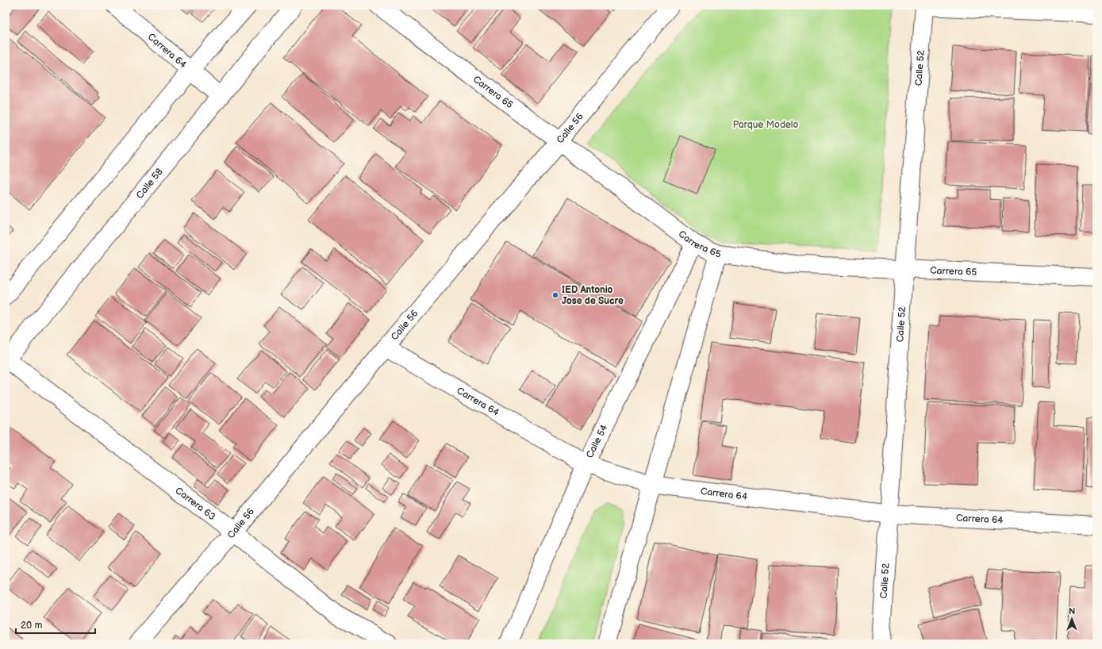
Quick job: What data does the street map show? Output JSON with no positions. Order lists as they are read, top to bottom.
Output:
{
  "streets": {
    "street": [
      "Carrera 64",
      "Calle 52",
      "Carrera 65",
      "Calle 56",
      "Calle 58",
      "Calle 54",
      "Carrera 63"
    ]
  },
  "crossings": [
    ["Carrera 64", "Calle 52"],
    ["Carrera 64", "Calle 56"],
    ["Carrera 64", "Calle 58"],
    ["Carrera 64", "Calle 54"],
    ["Calle 52", "Carrera 65"],
    ["Carrera 65", "Calle 56"],
    ["Carrera 65", "Calle 54"],
    ["Calle 56", "Carrera 63"],
    ["Calle 58", "Carrera 63"]
  ],
  "parks": ["Parque Modelo"],
  "places": ["IED Antonio Jose de Sucre"],
  "scale_bar": "20 m",
  "north": "top"
}
